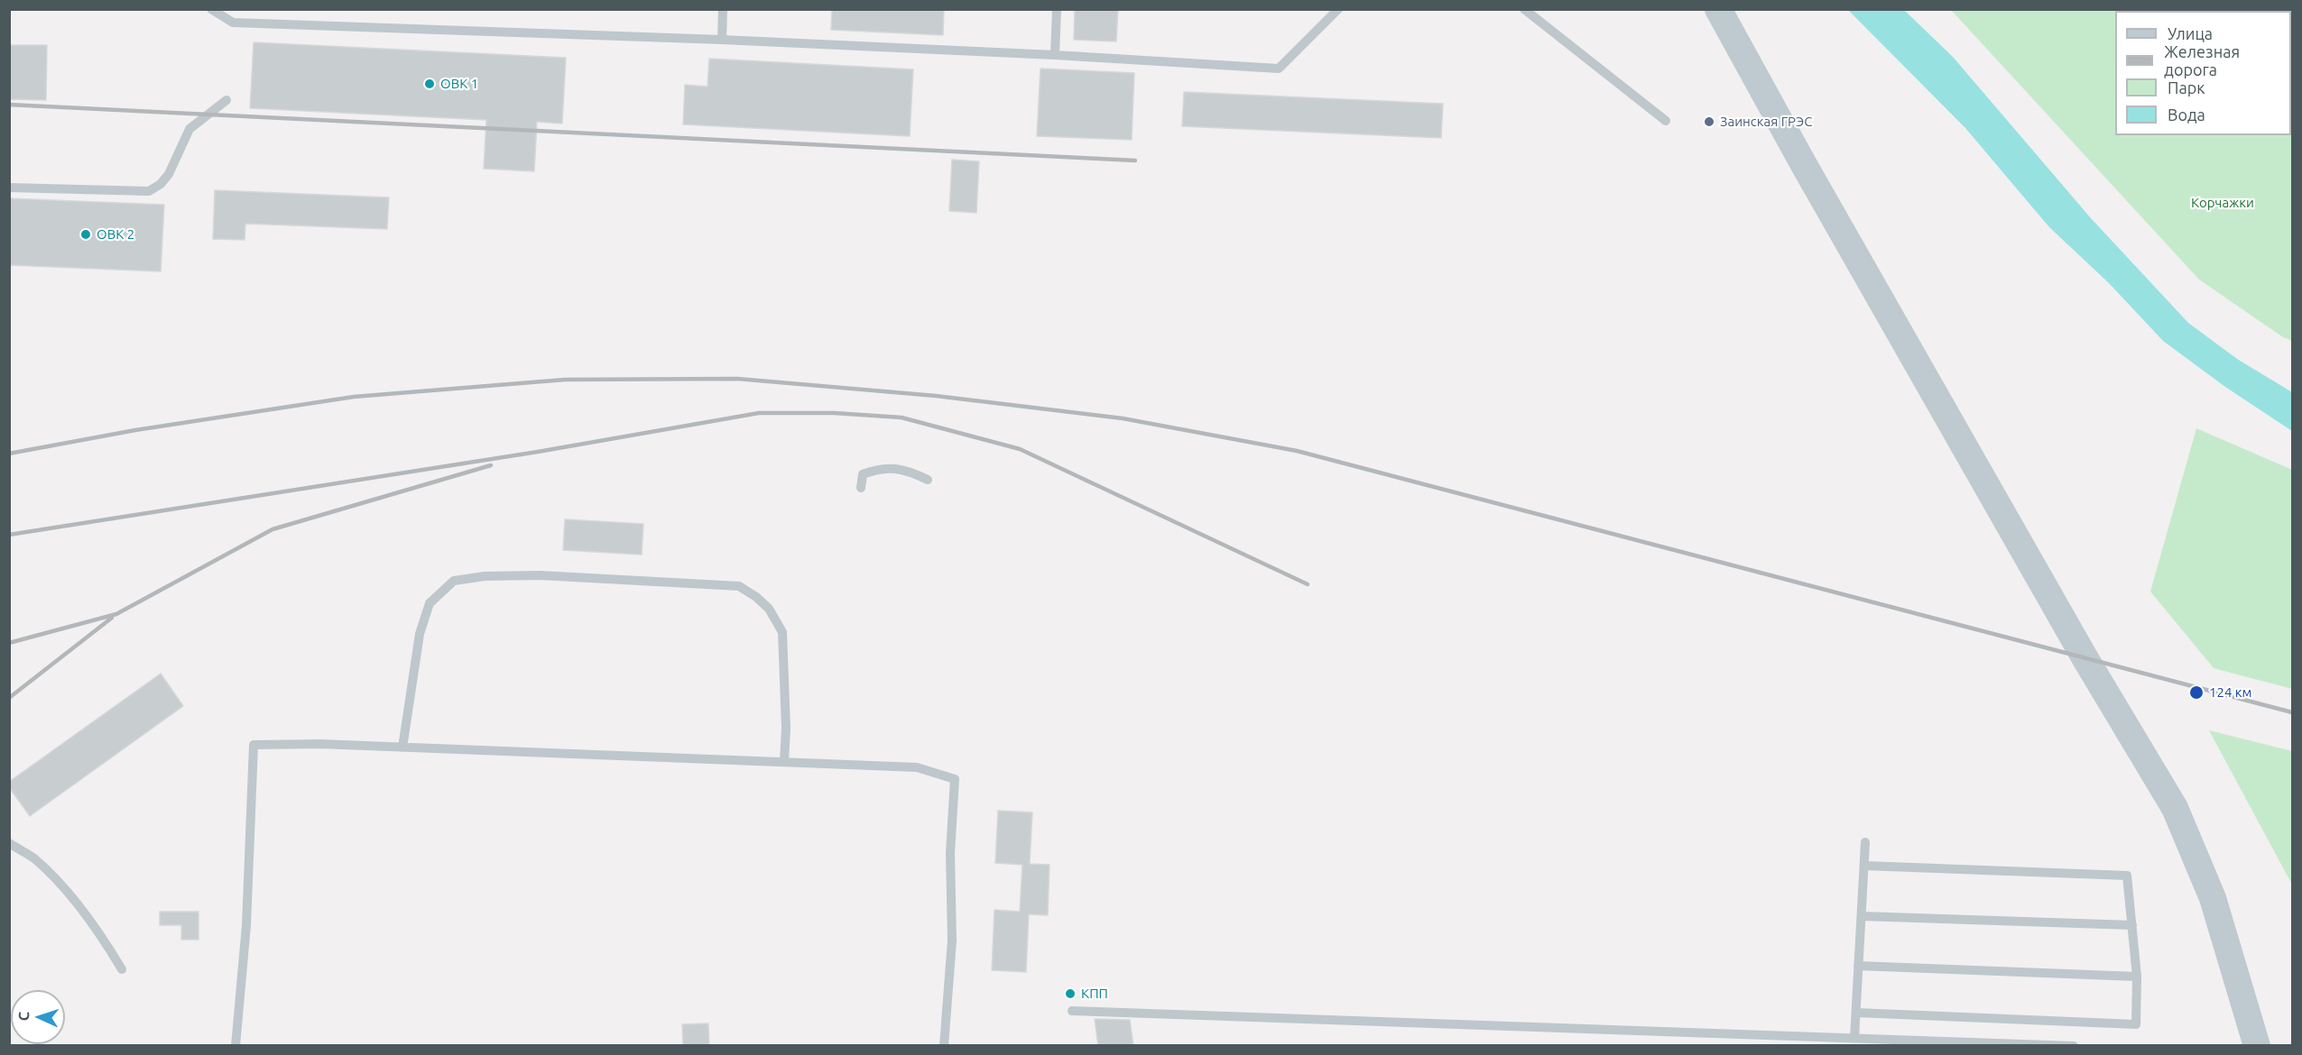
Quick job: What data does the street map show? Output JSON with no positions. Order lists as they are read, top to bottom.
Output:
{
  "parks": ["Корчажки"],
  "places": [
    "ОВК 1",
    "Заинская ГРЭС",
    "ОВК 2",
    "124 км",
    "КПП"
  ],
  "legend": [
    "Улица",
    "Железная дорога",
    "Парк",
    "Вода"
  ],
  "north": "left"
}
